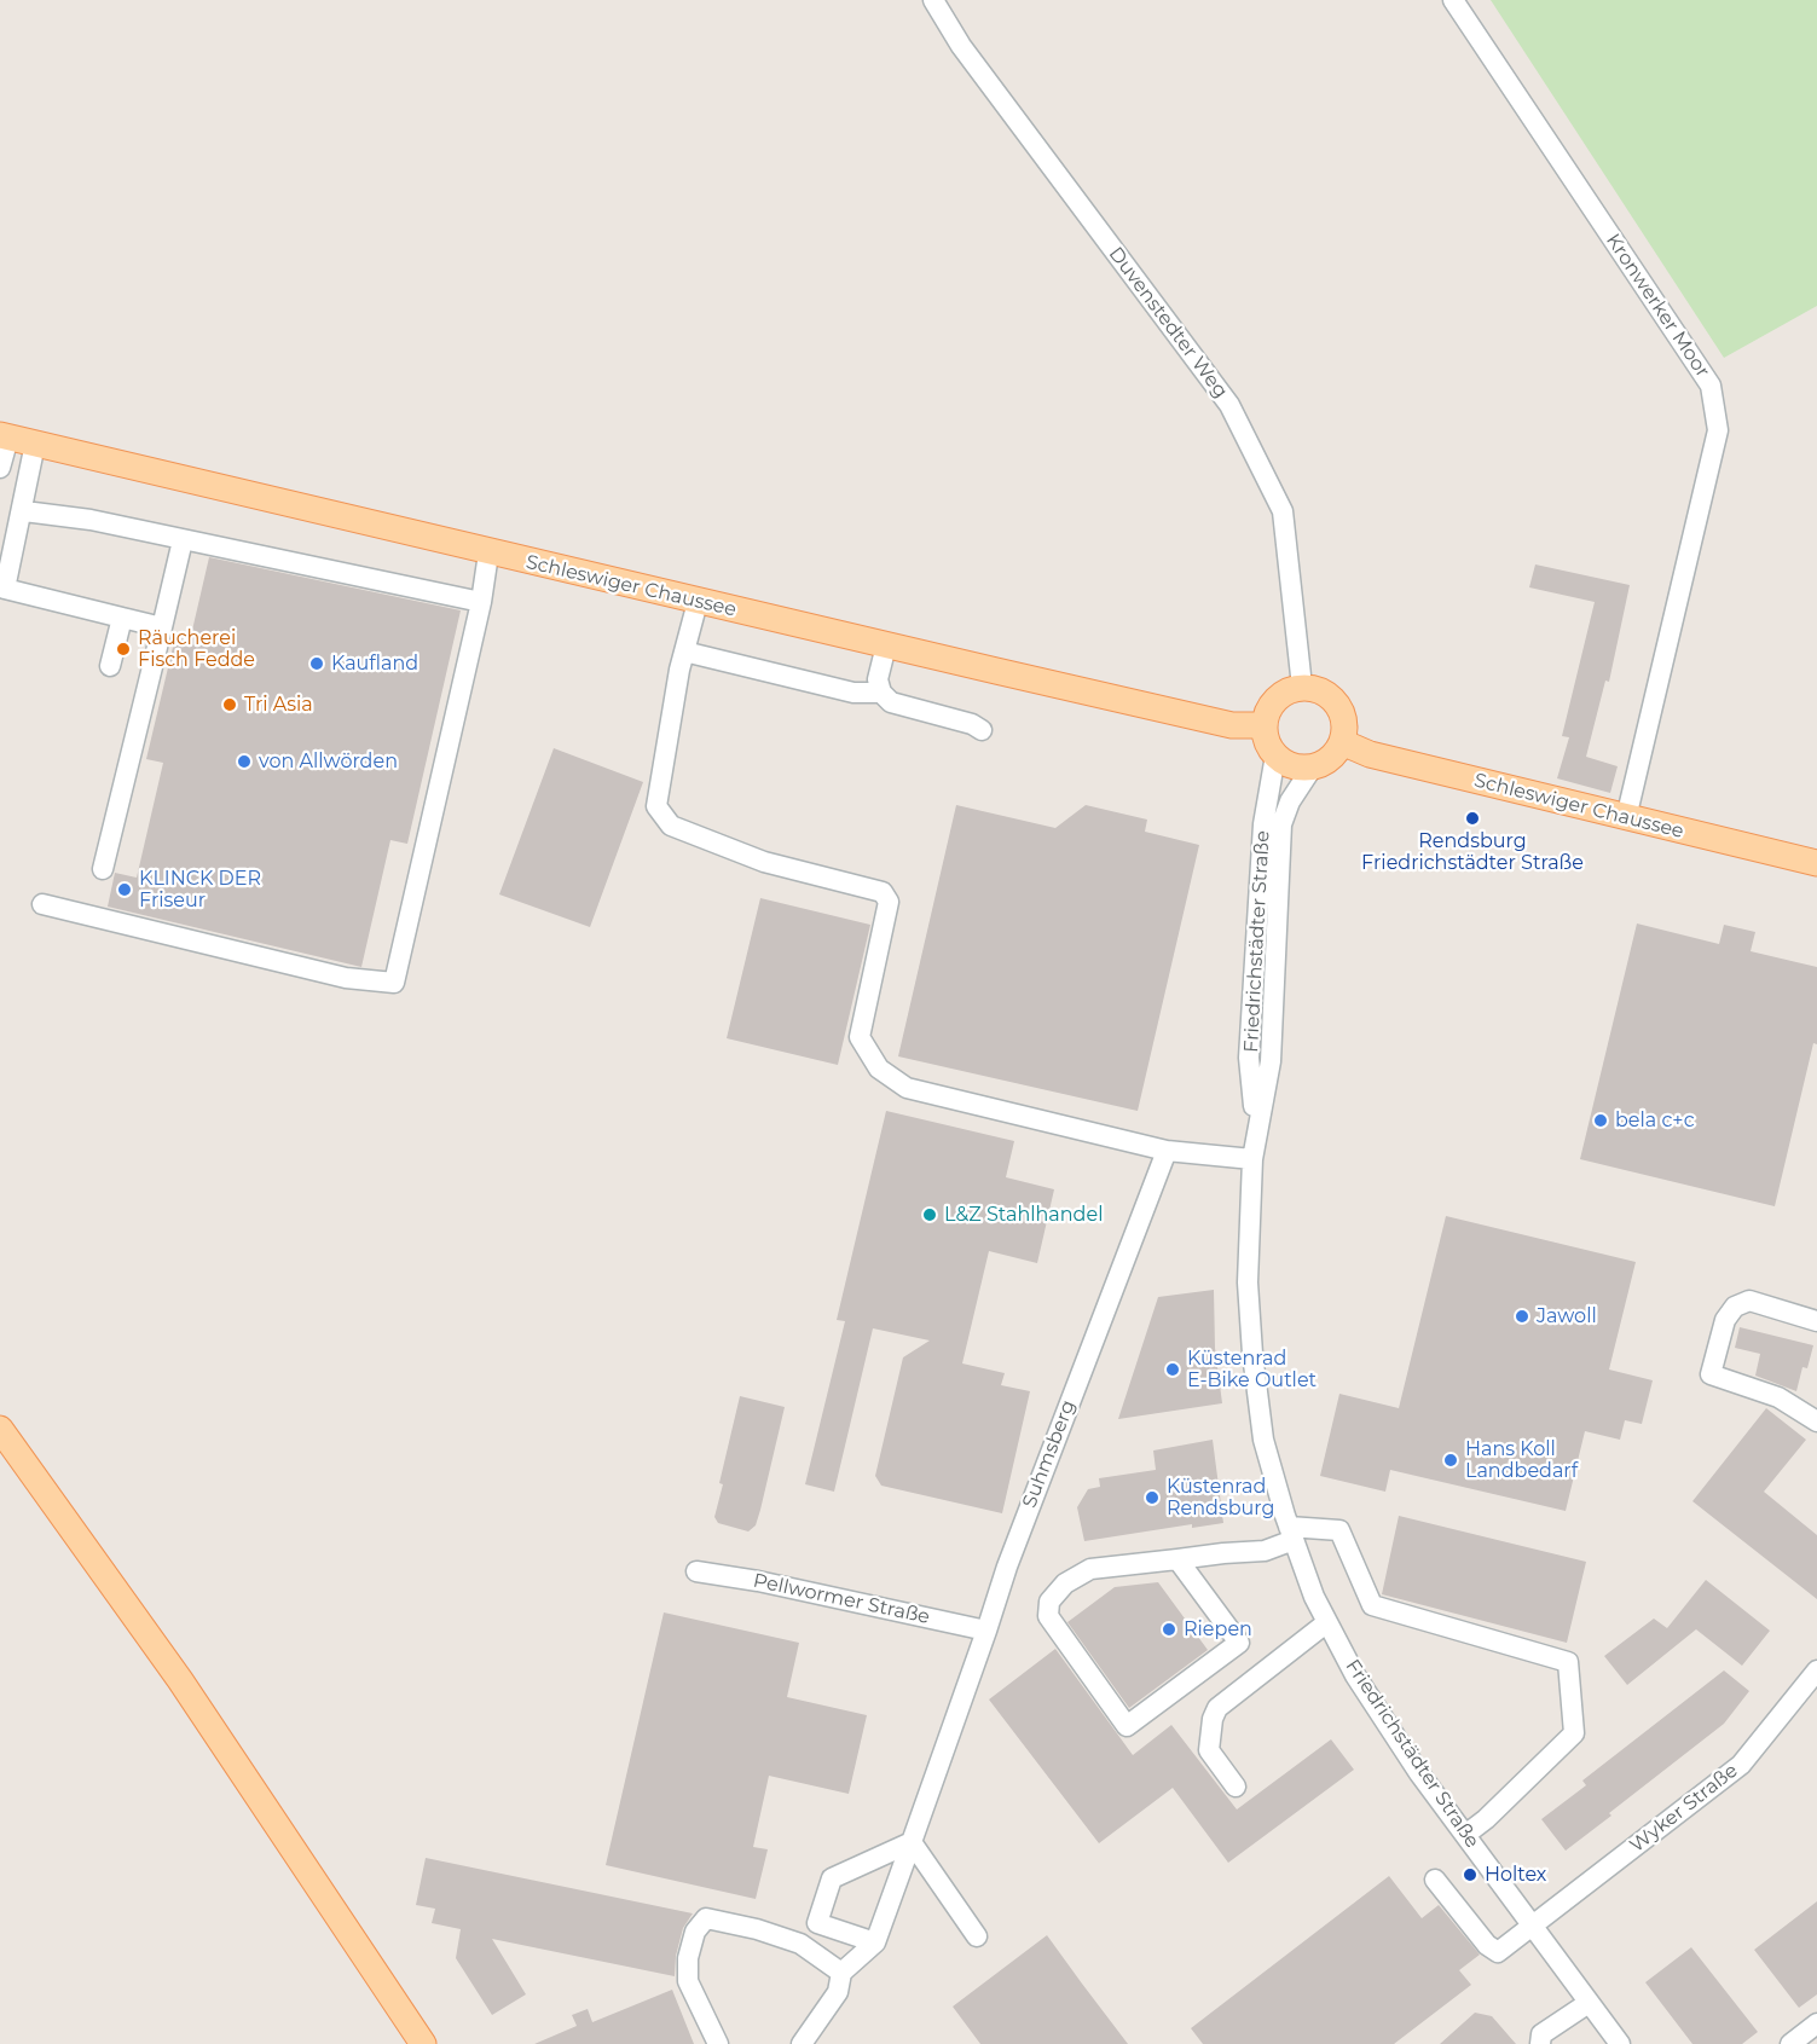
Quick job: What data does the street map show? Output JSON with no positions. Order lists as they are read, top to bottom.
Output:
{
  "streets": {
    "main road": ["Schleswiger Chaussee"],
    "street": [
      "Kronwerker Moor",
      "Duvenstedter Weg",
      "Friedrichstädter Straße",
      "Suhmsberg",
      "Pellwormer Straße",
      "Wyker Straße"
    ]
  },
  "crossings": [
    ["Kronwerker Moor", "Schleswiger Chaussee"],
    ["Duvenstedter Weg", "Schleswiger Chaussee"],
    ["Duvenstedter Weg", "Friedrichstädter Straße"],
    ["Schleswiger Chaussee", "Friedrichstädter Straße"],
    ["Friedrichstädter Straße", "Wyker Straße"],
    ["Suhmsberg", "Pellwormer Straße"]
  ],
  "places": [
    "Räucherei Fisch Fedde",
    "Kaufland",
    "Tri Asia",
    "von Allwörden",
    "Rendsburg Friedrichstädter Straße",
    "KLINCK DER Friseur",
    "bela c+c",
    "L&Z Stahlhandel",
    "Jawoll",
    "Küstenrad E-Bike Outlet",
    "Hans Koll Landbedarf",
    "Küstenrad Rendsburg",
    "Riepen",
    "Holtex"
  ]
}
